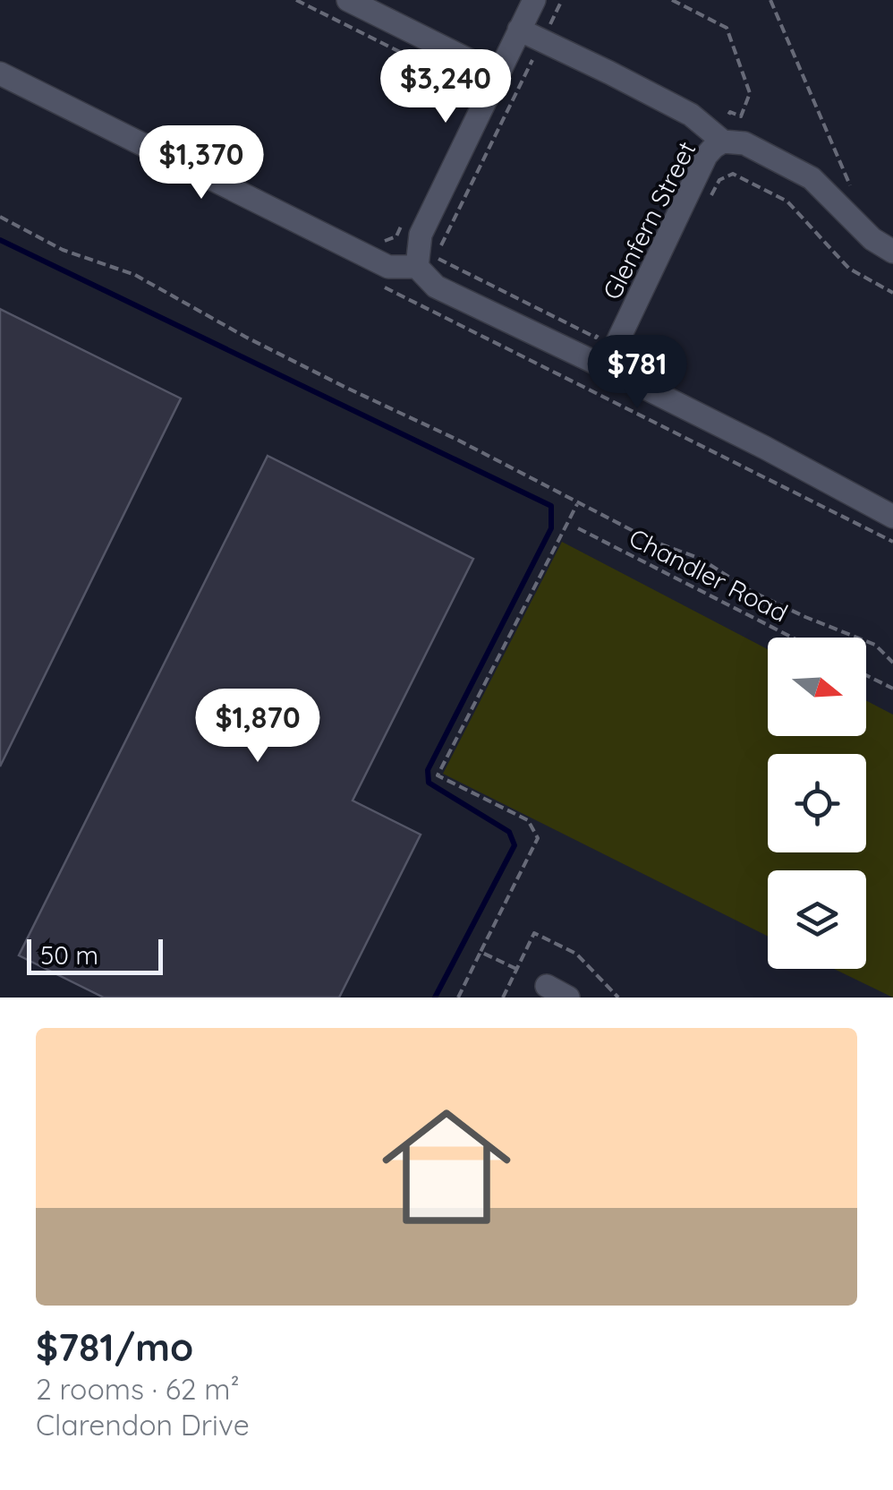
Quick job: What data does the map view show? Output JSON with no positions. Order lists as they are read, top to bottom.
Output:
{
  "streets": {
    "street": ["Glenfern Street"],
    "path": ["Chandler Road"]
  },
  "scale_bar": "50 m",
  "north": "right",
  "page": {
    "price": [
      "$3,240",
      "$1,370",
      "$781",
      "$1,870"
    ],
    "scale": "50 m",
    "list": [
      {
        "name": "$781/mo",
        "note": "2 rooms · 62 m² · Clarendon Drive"
      }
    ]
  }
}
